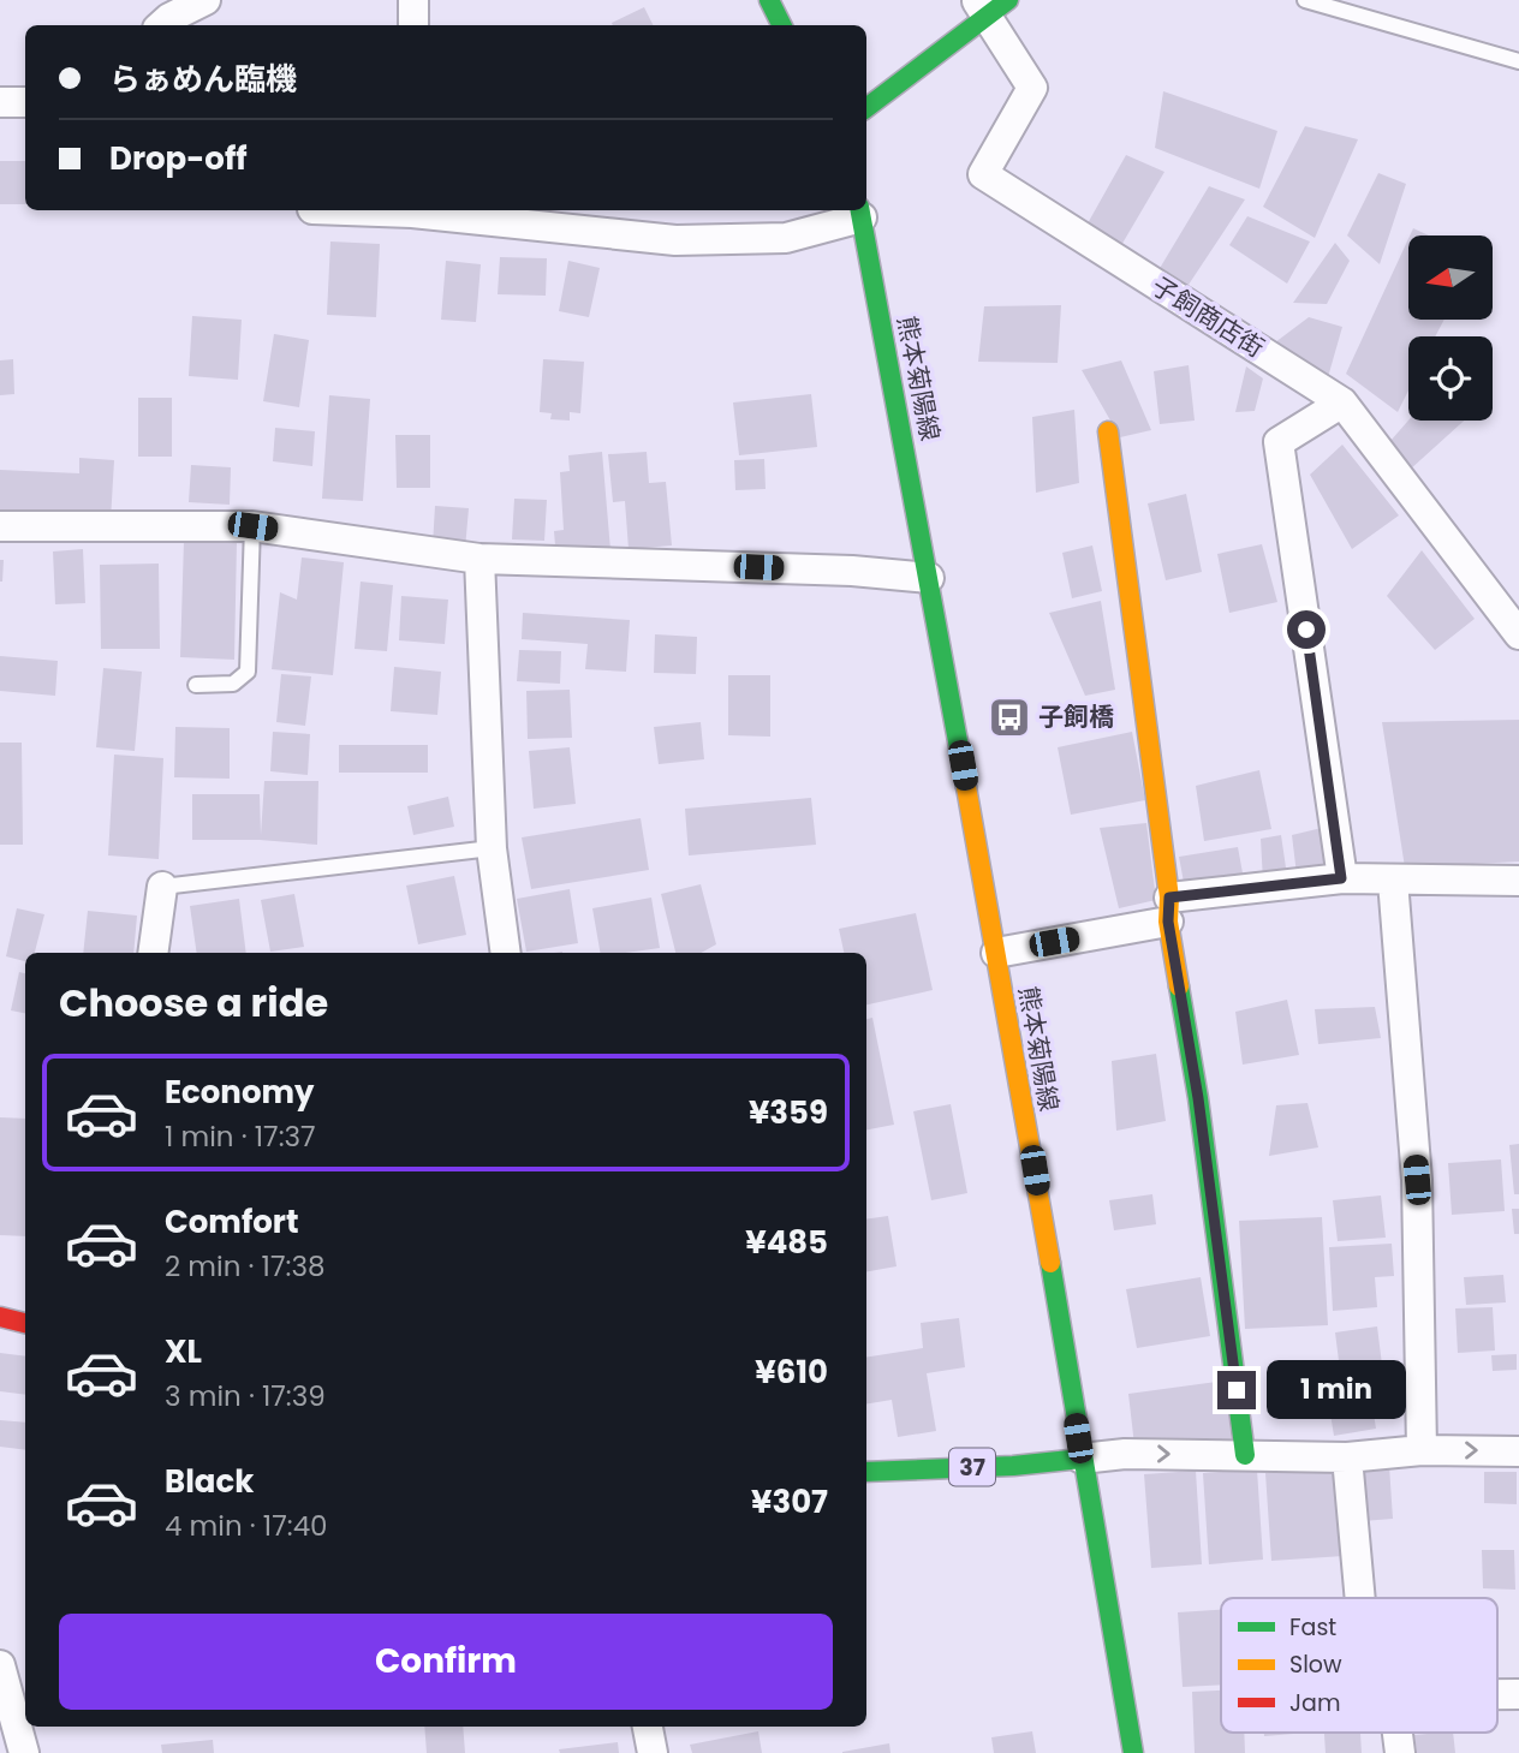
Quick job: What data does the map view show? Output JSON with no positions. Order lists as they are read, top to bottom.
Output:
{
  "streets": {
    "main road": ["熊本菊陽線", "37"],
    "street": ["子飼商店街"]
  },
  "crossings": [
    ["熊本菊陽線", "37"]
  ],
  "places": {
    "bus stop": ["子飼橋"]
  },
  "legend": ["Fast", "Slow", "Jam"],
  "north": "left",
  "page": {
    "banner": ["らぁめん臨機", "Drop-off"],
    "heading": "Choose a ride",
    "list": [
      {
        "name": "Economy",
        "note": "1 min · 17:37",
        "value": "¥359"
      },
      {
        "name": "Comfort",
        "note": "2 min · 17:38",
        "value": "¥485"
      },
      {
        "name": "XL",
        "note": "3 min · 17:39",
        "value": "¥610"
      },
      {
        "name": "Black",
        "note": "4 min · 17:40",
        "value": "¥307"
      }
    ],
    "bubble": "1 min",
    "buttons": "Confirm"
  }
}
